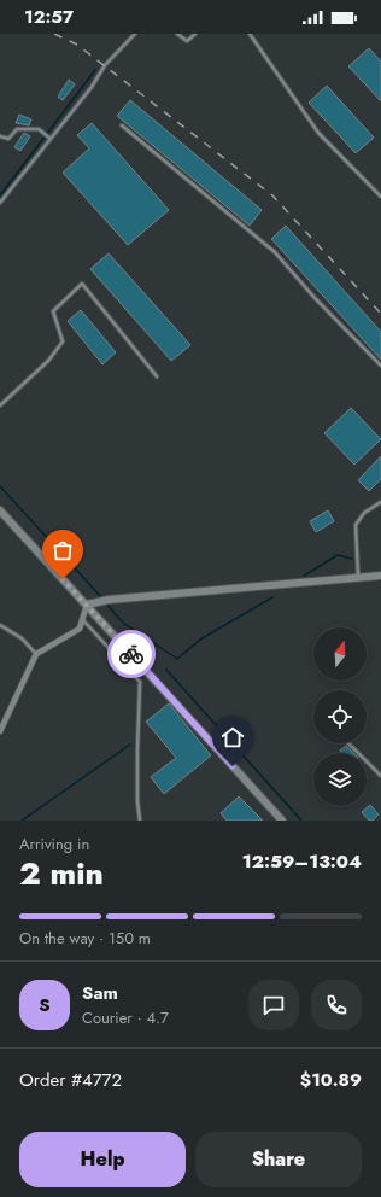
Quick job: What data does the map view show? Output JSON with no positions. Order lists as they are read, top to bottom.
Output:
{
  "north": "top",
  "page": {
    "status": "12:57",
    "heading": ["2 min", "Arriving in", "12:59–13:04"],
    "panel": [
      "Sam",
      "Courier · 4.7",
      "Order #4772",
      "$10.89"
    ],
    "bar": "On the way · 150 m",
    "round": "S",
    "buttons": ["Help", "Share"]
  }
}
